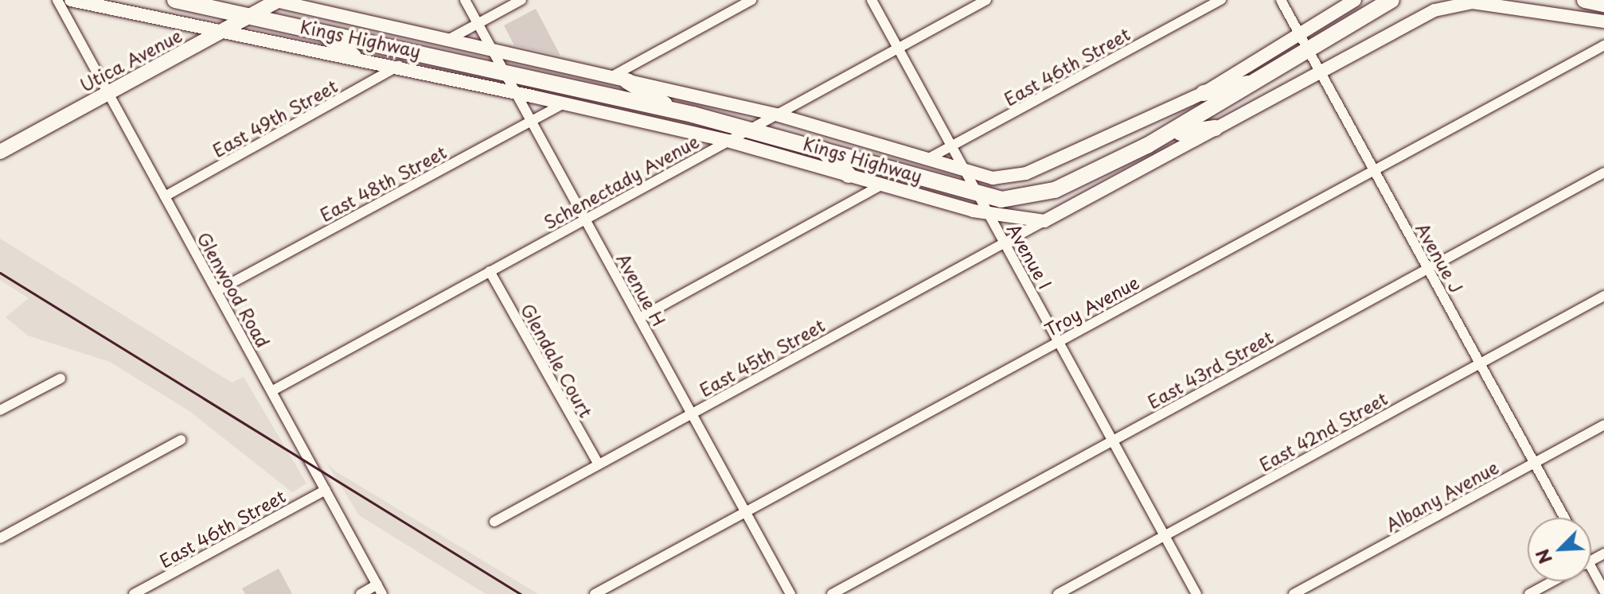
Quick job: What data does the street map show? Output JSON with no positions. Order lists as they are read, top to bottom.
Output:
{
  "streets": {
    "main road": ["Kings Highway", "Utica Avenue"],
    "street": [
      "East 46th Street",
      "East 49th Street",
      "Schenectady Avenue",
      "East 48th Street",
      "Avenue I",
      "Avenue J",
      "Glenwood Road",
      "Avenue H",
      "Troy Avenue",
      "East 45th Street",
      "Glendale Court",
      "East 43rd Street",
      "East 42nd Street",
      "Albany Avenue"
    ]
  },
  "crossings": [
    ["Kings Highway", "Utica Avenue"],
    ["Kings Highway", "East 46th Street"],
    ["Kings Highway", "East 49th Street"],
    ["Kings Highway", "Schenectady Avenue"],
    ["Kings Highway", "East 48th Street"],
    ["Kings Highway", "Avenue I"],
    ["Kings Highway", "Avenue J"],
    ["Kings Highway", "Avenue H"],
    ["Kings Highway", "East 45th Street"],
    ["Utica Avenue", "Glenwood Road"],
    ["East 46th Street", "Avenue I"],
    ["East 46th Street", "Glenwood Road"],
    ["East 49th Street", "Glenwood Road"],
    ["Schenectady Avenue", "Avenue I"],
    ["Schenectady Avenue", "Glenwood Road"],
    ["Schenectady Avenue", "Avenue H"],
    ["Schenectady Avenue", "Glendale Court"],
    ["East 48th Street", "Glenwood Road"],
    ["East 48th Street", "Avenue H"],
    ["Avenue I", "Troy Avenue"],
    ["Avenue I", "East 45th Street"],
    ["Avenue I", "East 43rd Street"],
    ["Avenue I", "East 42nd Street"],
    ["Avenue J", "Troy Avenue"],
    ["Avenue J", "East 43rd Street"],
    ["Avenue J", "East 42nd Street"],
    ["Avenue J", "Albany Avenue"],
    ["Avenue H", "Troy Avenue"],
    ["Avenue H", "East 45th Street"],
    ["East 45th Street", "Glendale Court"]
  ],
  "north": "bottom left"
}
